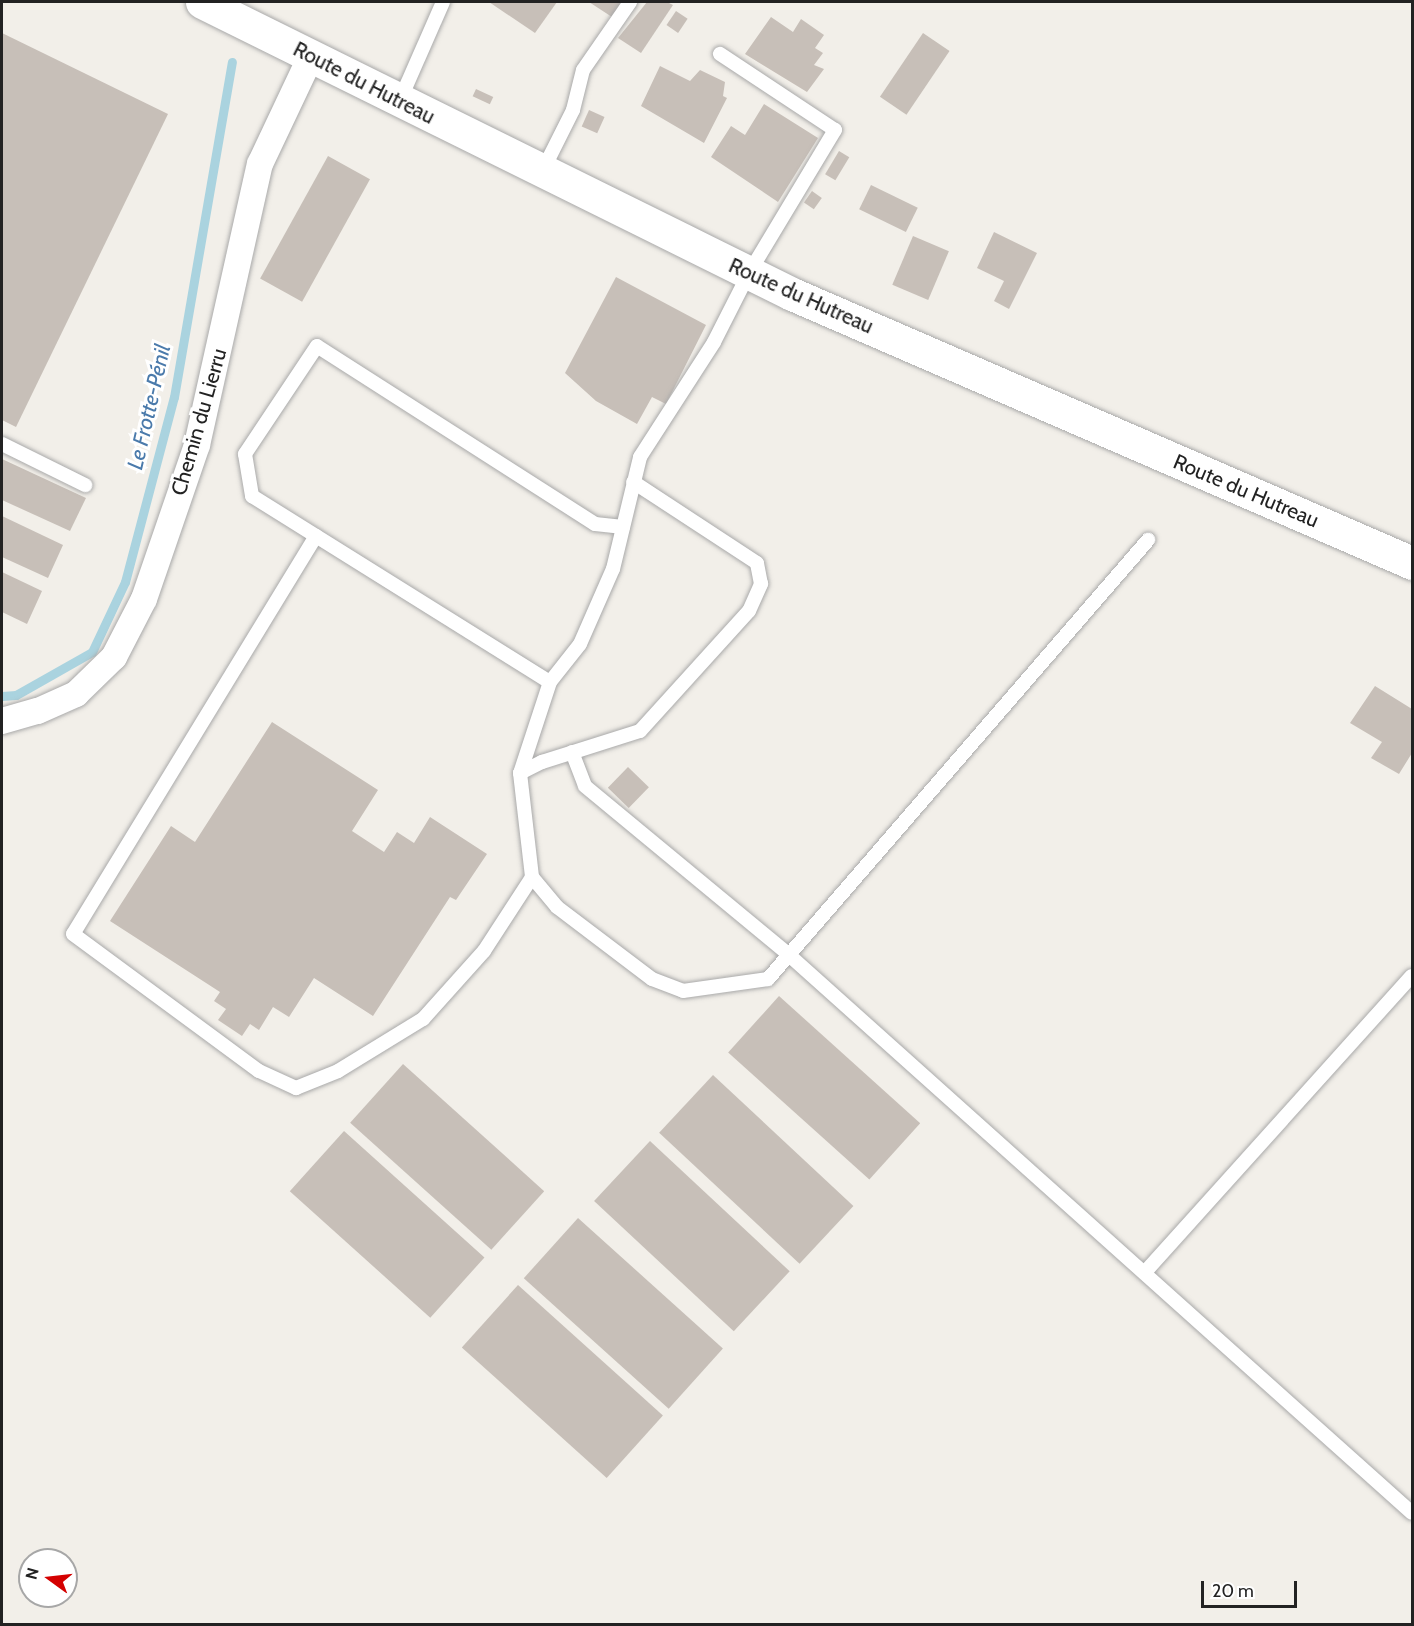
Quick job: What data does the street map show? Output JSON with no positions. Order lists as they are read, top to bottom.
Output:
{
  "streets": {
    "street": ["Route du Hutreau", "Chemin du Lierru"]
  },
  "crossings": [
    ["Route du Hutreau", "Chemin du Lierru"]
  ],
  "water": ["Le Frotte-Pénil"],
  "scale_bar": "20 m",
  "north": "left"
}
